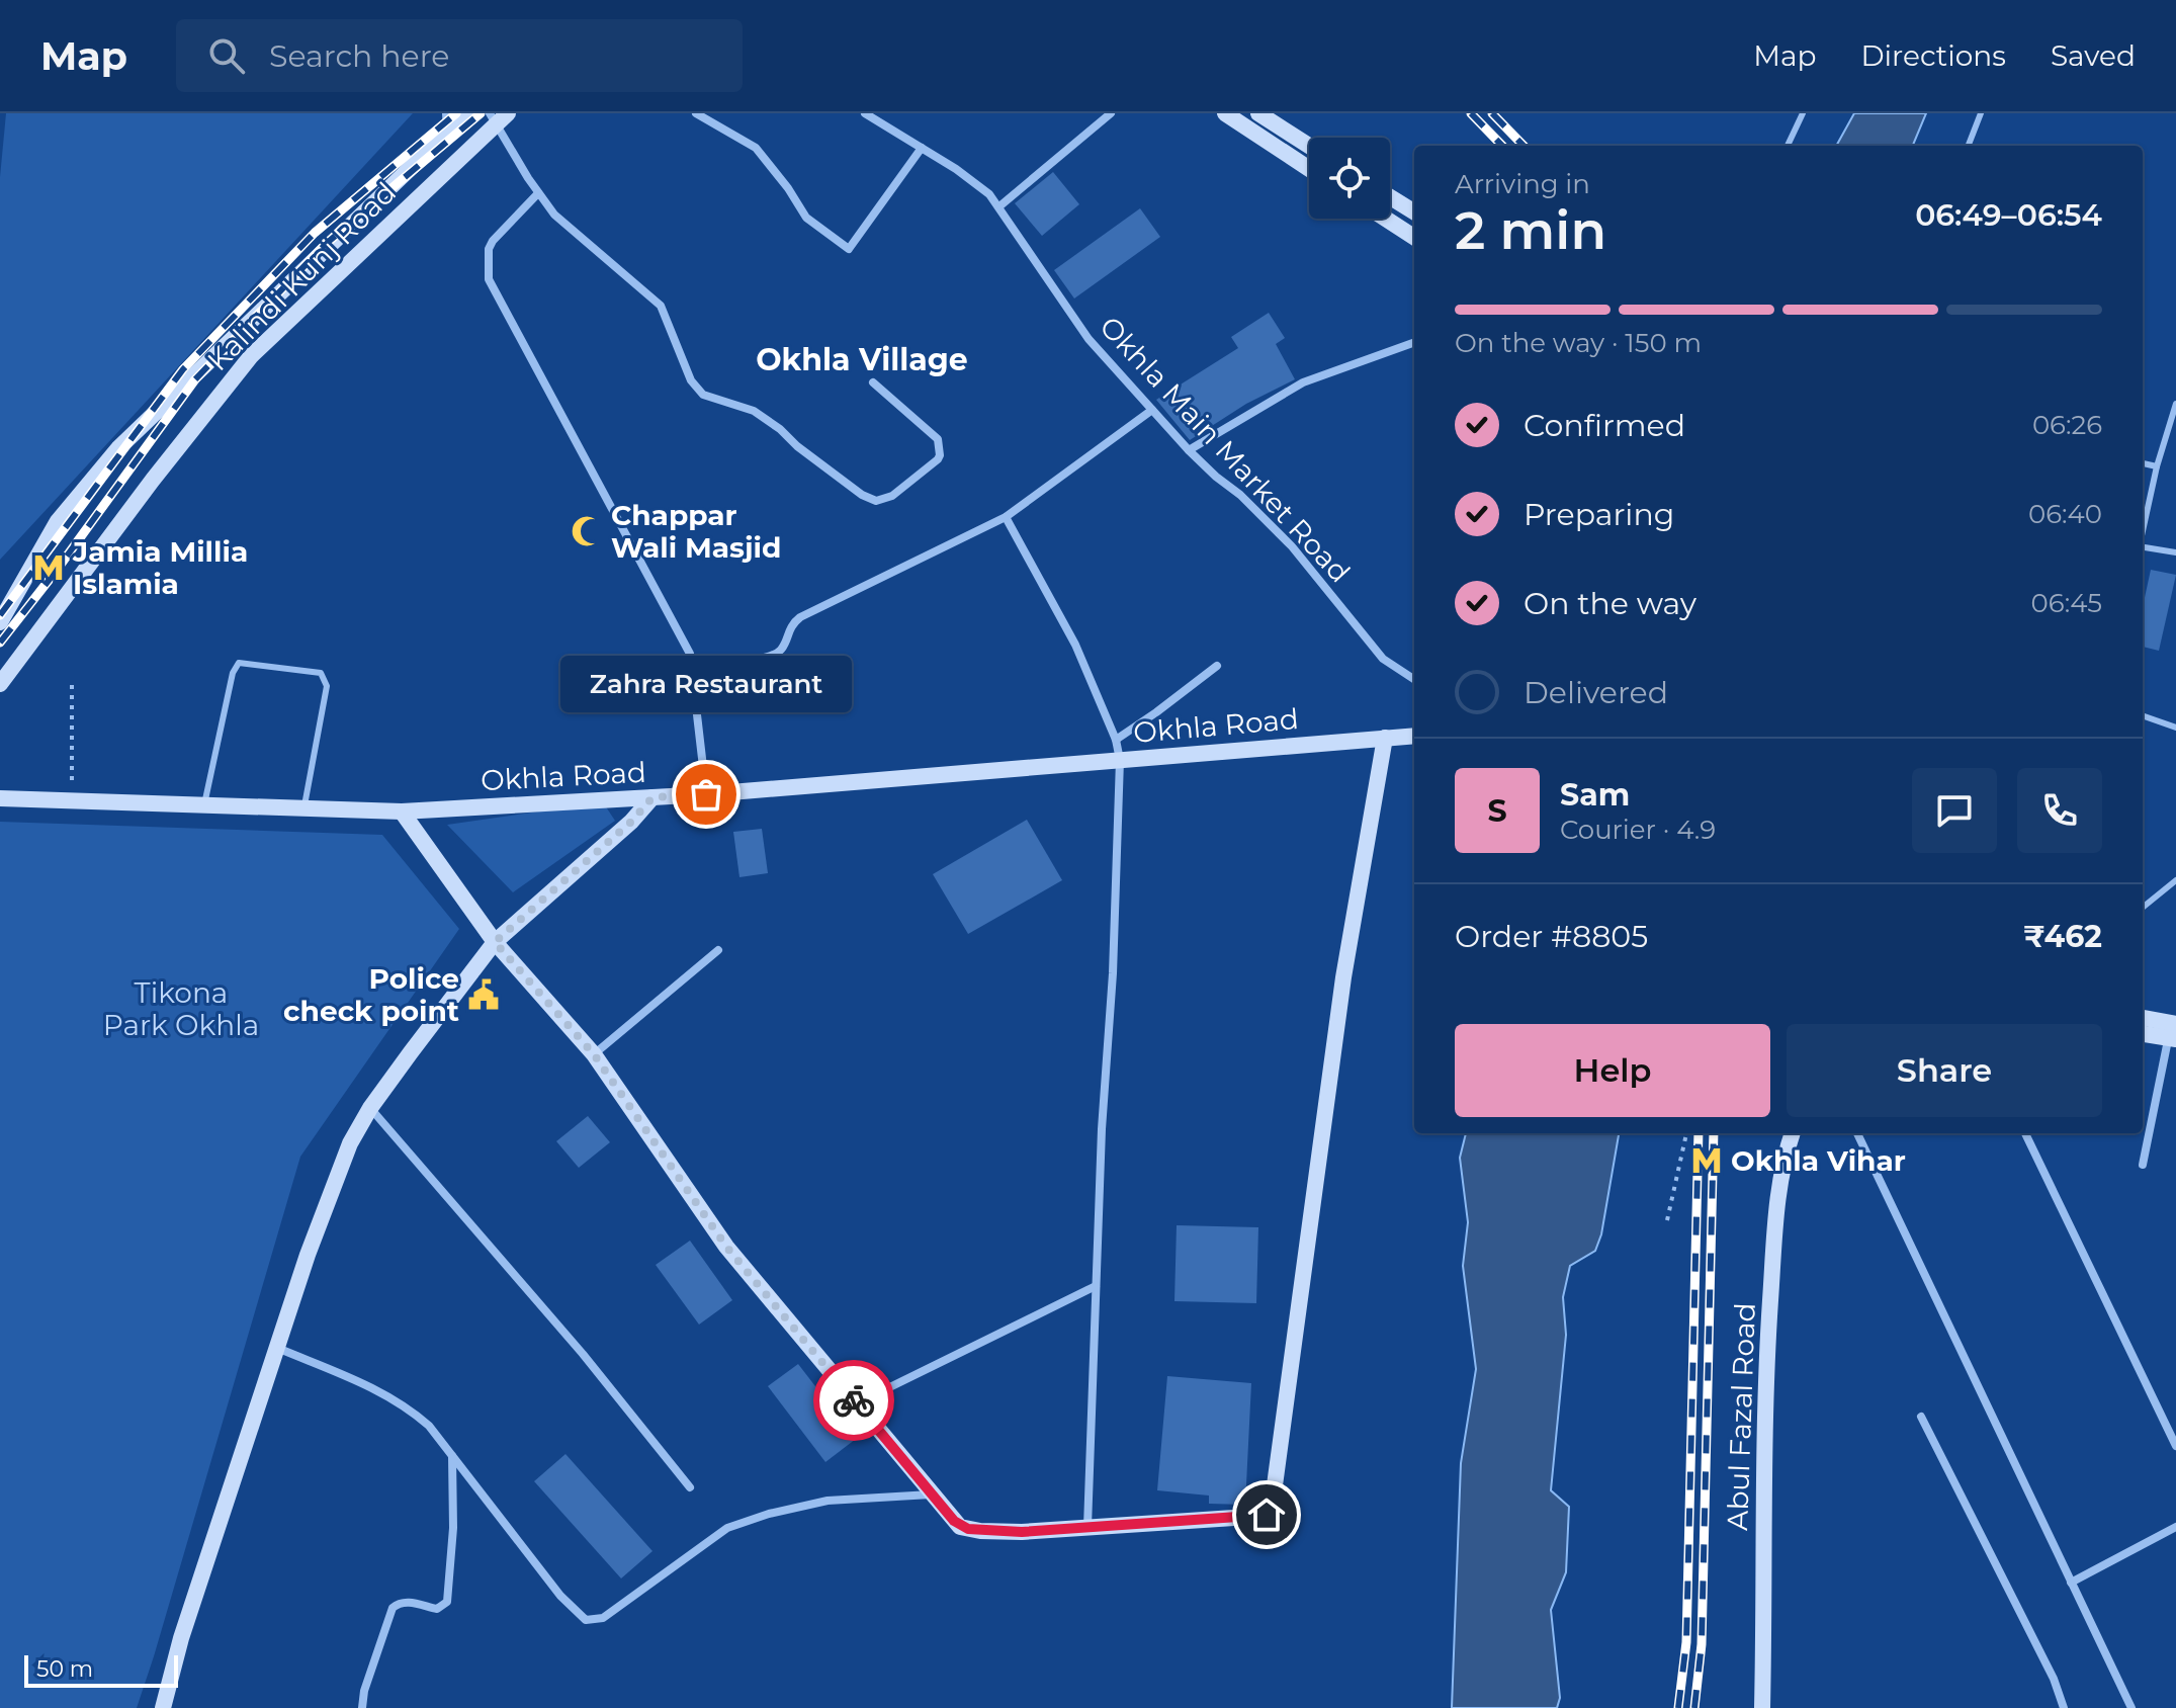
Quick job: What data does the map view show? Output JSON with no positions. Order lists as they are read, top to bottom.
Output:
{
  "streets": {
    "street": [
      "Kalindi Kunj Road",
      "Okhla Main Market Road",
      "Okhla Road",
      "Abul Fazal Road"
    ]
  },
  "districts": ["Okhla Village"],
  "parks": ["Tikona Park Okhla"],
  "places": {
    "mosque": ["Chappar Wali Masjid"],
    "metro station": ["Jamia Millia Islamia", "Okhla Vihar"],
    "other": ["Zahra Restaurant"],
    "public building": ["Police check point"]
  },
  "scale_bar": "50 m",
  "page": {
    "header": "Map",
    "search": "Search here",
    "nav": ["Map", "Directions", "Saved"],
    "heading": ["2 min", "Arriving in", "06:49–06:54"],
    "panel": [
      "Sam",
      "Courier · 4.9",
      "Order #8805",
      "₹462"
    ],
    "bar": "On the way · 150 m",
    "list": [
      ["Confirmed", "06:26"],
      ["Preparing", "06:40"],
      ["On the way", "06:45"],
      "Delivered"
    ],
    "bubble": "Zahra Restaurant",
    "round": "S",
    "buttons": ["Help", "Share"],
    "scale": "50 m"
  }
}
